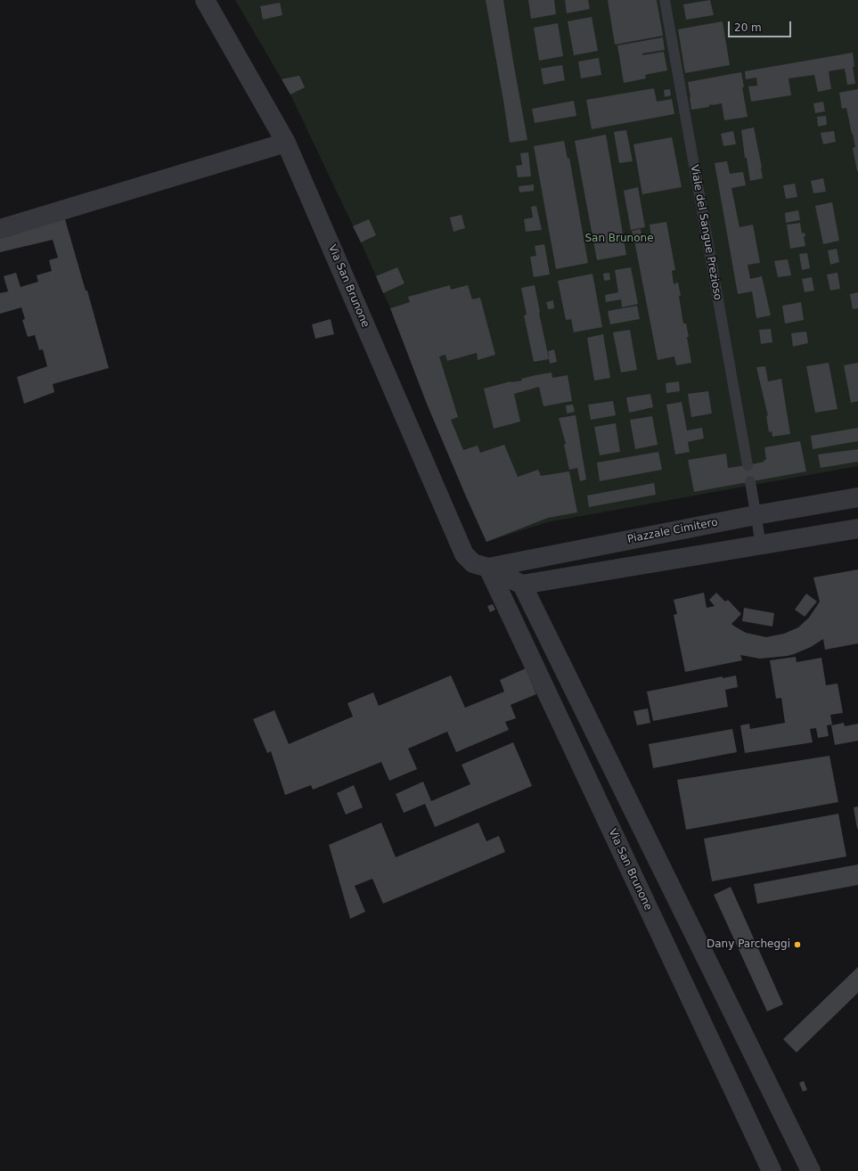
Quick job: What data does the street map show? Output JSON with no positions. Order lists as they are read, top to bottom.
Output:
{
  "streets": {
    "street": ["Via San Brunone", "Piazzale Cimitero"],
    "lane": ["Viale del Sangue Prezioso"]
  },
  "crossings": [
    ["Via San Brunone", "Piazzale Cimitero"]
  ],
  "parks": ["San Brunone"],
  "places": ["Dany Parcheggi"],
  "scale_bar": "20 m"
}
